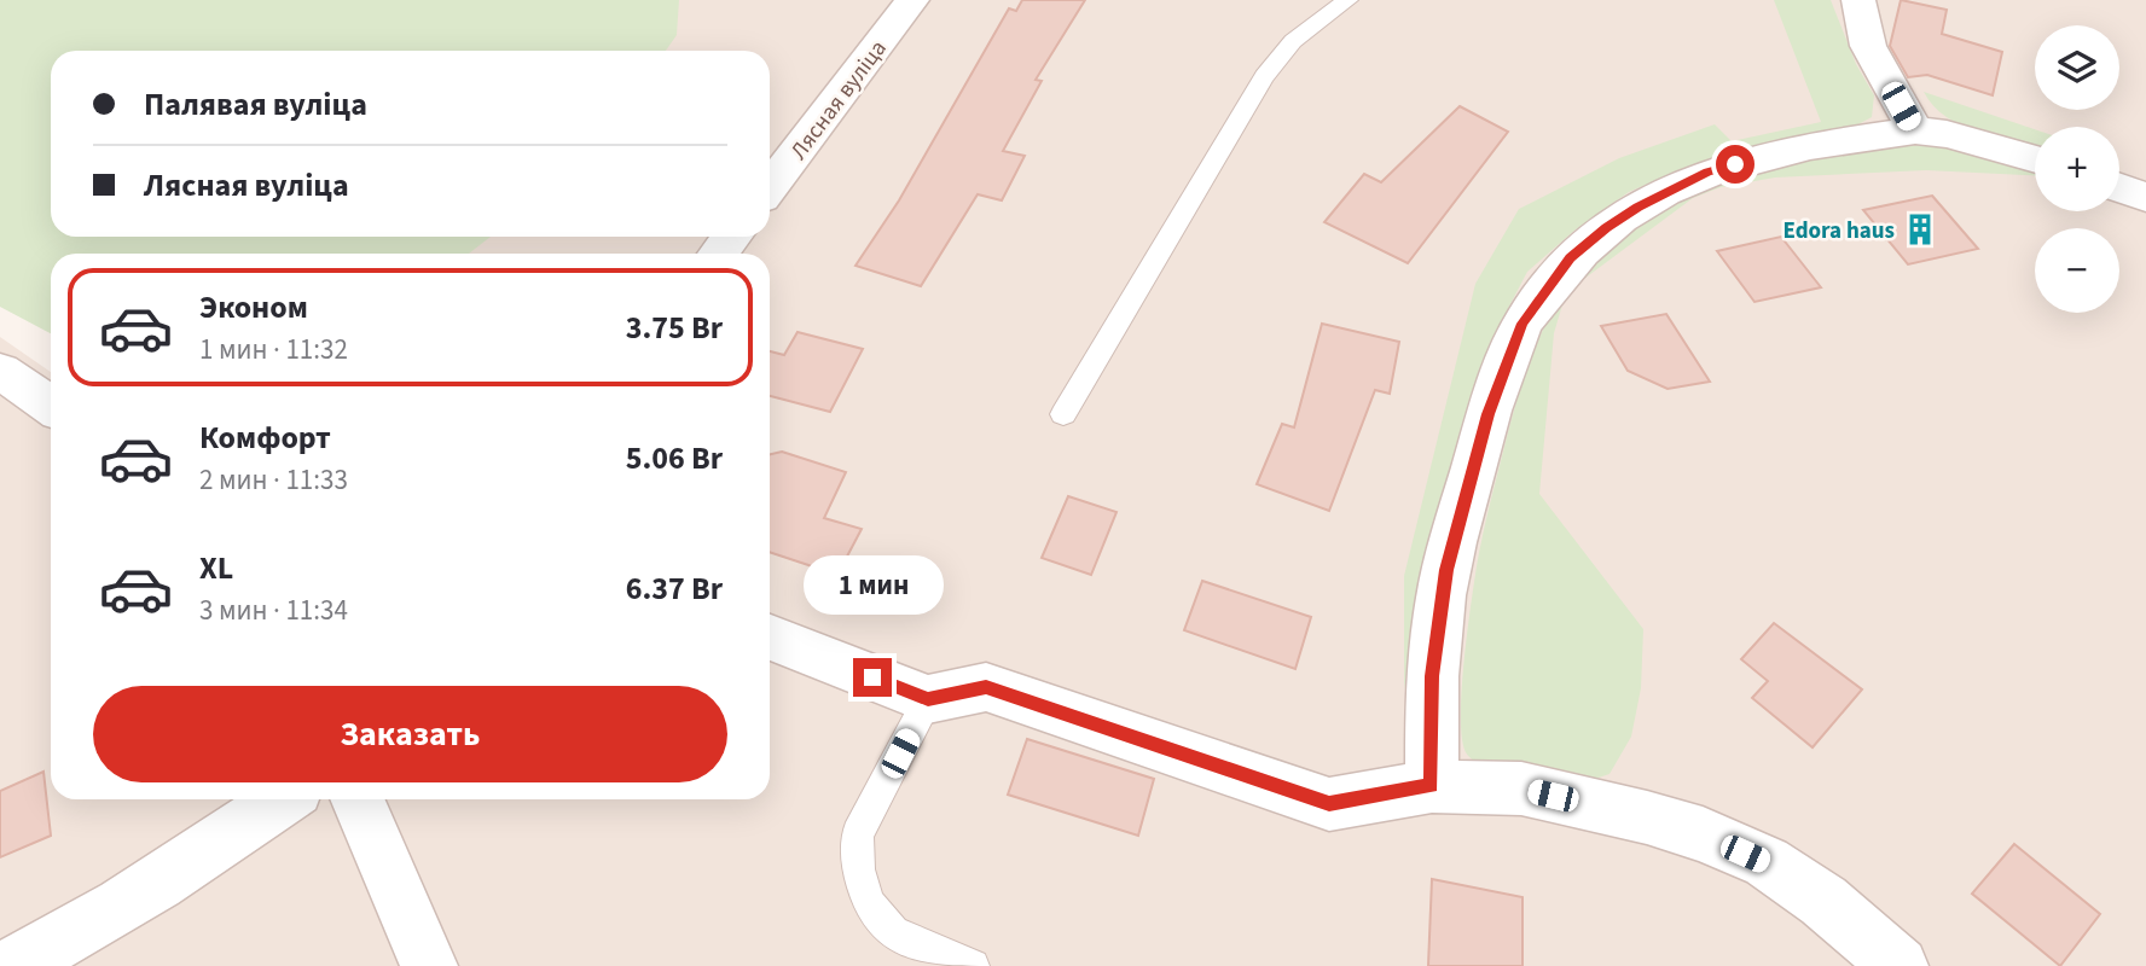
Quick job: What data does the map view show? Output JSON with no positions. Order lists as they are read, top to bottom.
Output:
{
  "streets": {
    "street": ["Лясная вуліца"]
  },
  "places": {
    "building": ["Edora haus"]
  },
  "page": {
    "map_buttons": ["+", "−"],
    "banner": ["Палявая вуліца", "Лясная вуліца"],
    "list": [
      {
        "name": "Эконом",
        "note": "1 мин · 11:32",
        "value": "3.75 Br"
      },
      {
        "name": "Комфорт",
        "note": "2 мин · 11:33",
        "value": "5.06 Br"
      },
      {
        "name": "XL",
        "note": "3 мин · 11:34",
        "value": "6.37 Br"
      }
    ],
    "bubble": "1 мин",
    "buttons": "Заказать"
  }
}
